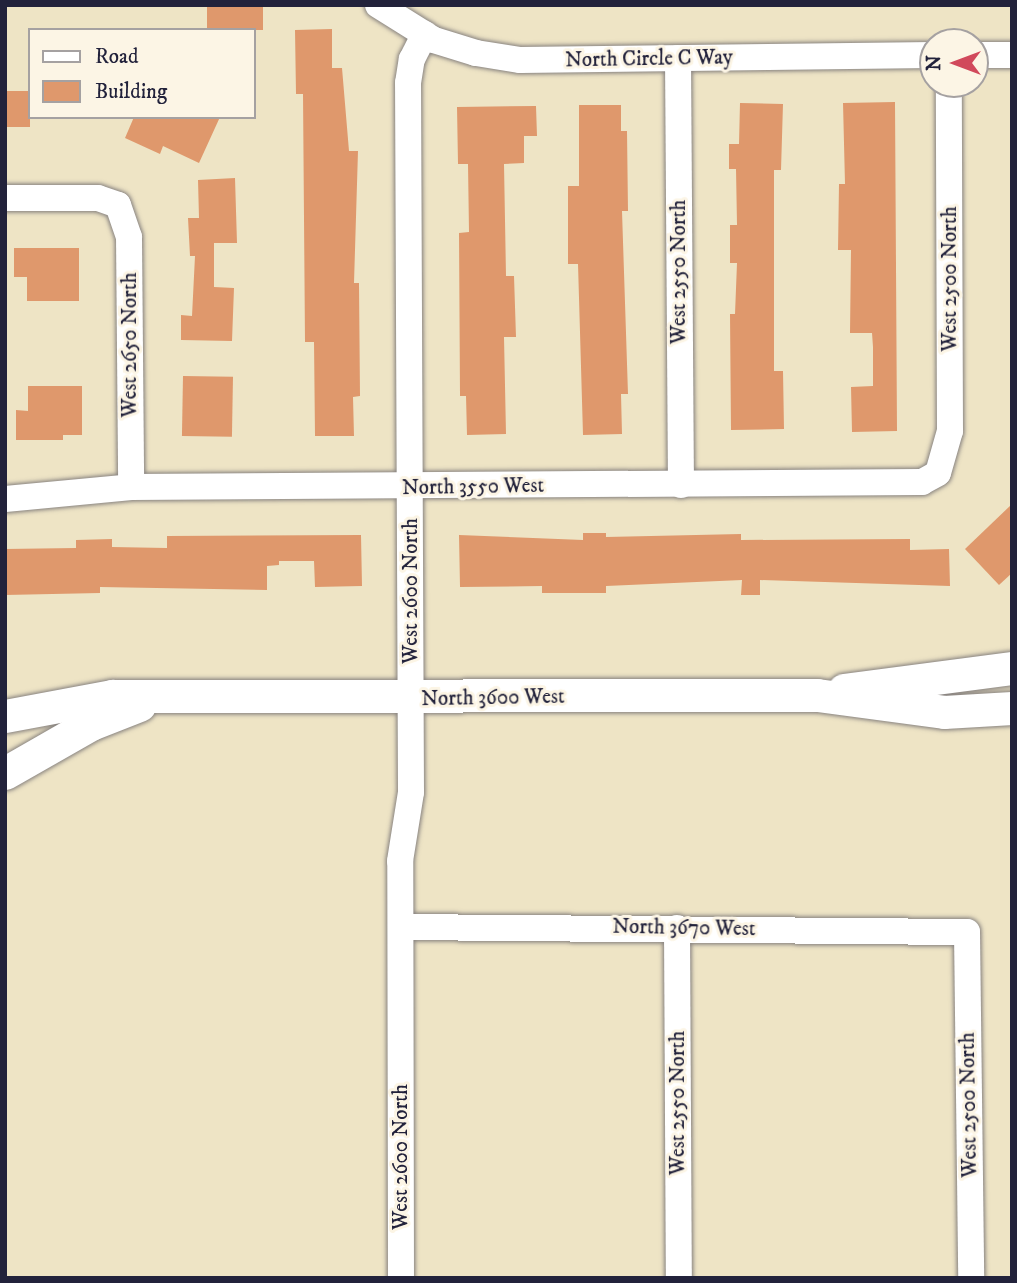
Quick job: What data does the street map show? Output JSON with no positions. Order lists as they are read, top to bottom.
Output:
{
  "streets": {
    "street": [
      "North Circle C Way",
      "West 2550 North",
      "West 2500 North",
      "West 2650 North",
      "North 3550 West",
      "West 2600 North",
      "North 3600 West",
      "North 3670 West"
    ]
  },
  "crossings": [
    ["North Circle C Way", "West 2550 North"],
    ["North Circle C Way", "West 2600 North"],
    ["West 2550 North", "North 3550 West"],
    ["West 2550 North", "North 3670 West"],
    ["West 2500 North", "North 3550 West"],
    ["West 2500 North", "North 3670 West"],
    ["West 2650 North", "North 3550 West"],
    ["North 3550 West", "West 2600 North"],
    ["West 2600 North", "North 3600 West"],
    ["West 2600 North", "North 3670 West"]
  ],
  "legend": ["Road", "Building"],
  "north": "left"
}
